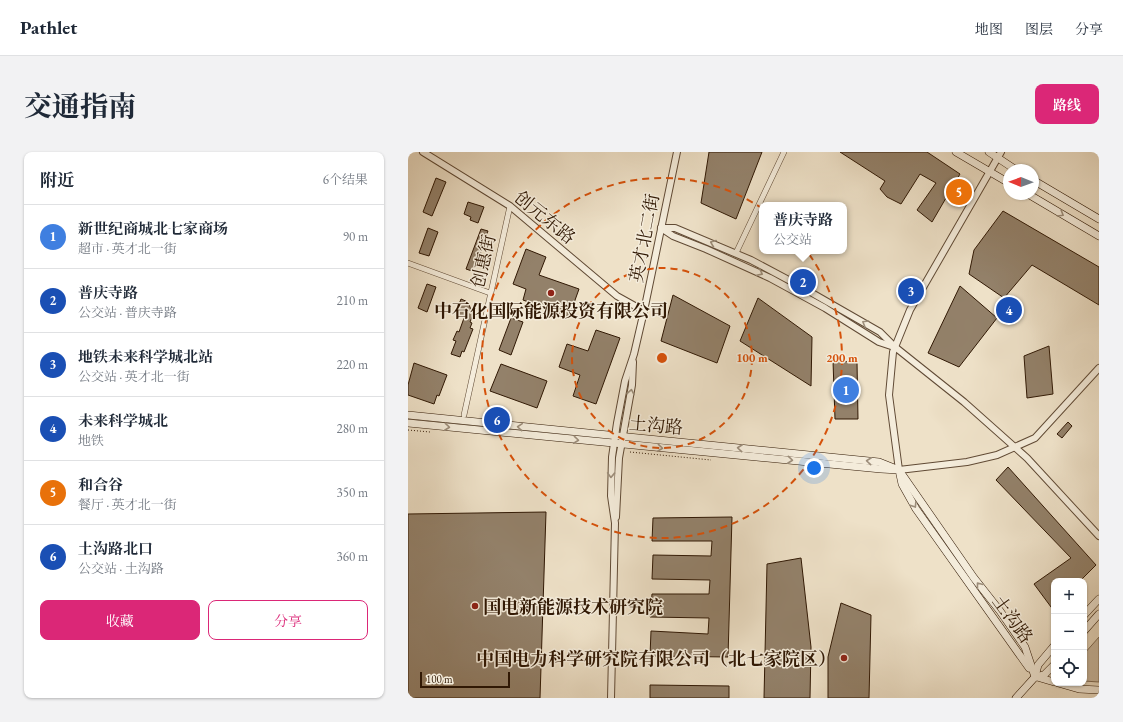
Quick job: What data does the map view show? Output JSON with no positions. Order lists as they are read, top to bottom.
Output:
{
  "streets": {
    "main road": ["土沟路"],
    "street": ["创元东路", "英才北二街", "创惠街"]
  },
  "crossings": [
    ["创元东路", "英才北二街"],
    ["创元东路", "创惠街"],
    ["英才北二街", "土沟路"]
  ],
  "places": ["中石化国际能源投资有限公司", "国电新能源技术研究院", "中国电力科学研究院有限公司（北七家院区）"],
  "scale_bar": "100 m",
  "north": "left",
  "page": {
    "header": "Pathlet",
    "nav": ["地图", "图层", "分享"],
    "title": "交通指南",
    "buttons": [
      "路线",
      ["收藏", "分享"]
    ],
    "heading": ["附近", "6个结果"],
    "pins": [
      "5",
      "2",
      "3",
      "4",
      "1",
      "6"
    ],
    "popup": ["普庆寺路", "公交站"],
    "list": [
      {
        "mark": "1",
        "name": "新世纪商城北七家商场",
        "note": "超市 · 英才北一街",
        "value": "90 m"
      },
      {
        "mark": "2",
        "name": "普庆寺路",
        "note": "公交站 · 普庆寺路",
        "value": "210 m"
      },
      {
        "mark": "3",
        "name": "地铁未来科学城北站",
        "note": "公交站 · 英才北一街",
        "value": "220 m"
      },
      {
        "mark": "4",
        "name": "未来科学城北",
        "note": "地铁",
        "value": "280 m"
      },
      {
        "mark": "5",
        "name": "和合谷",
        "note": "餐厅 · 英才北一街",
        "value": "350 m"
      },
      {
        "mark": "6",
        "name": "土沟路北口",
        "note": "公交站 · 土沟路",
        "value": "360 m"
      }
    ],
    "map_buttons": ["+", "−"],
    "scale": "100 m"
  },
  "rings": ["100 m", "200 m"]
}
